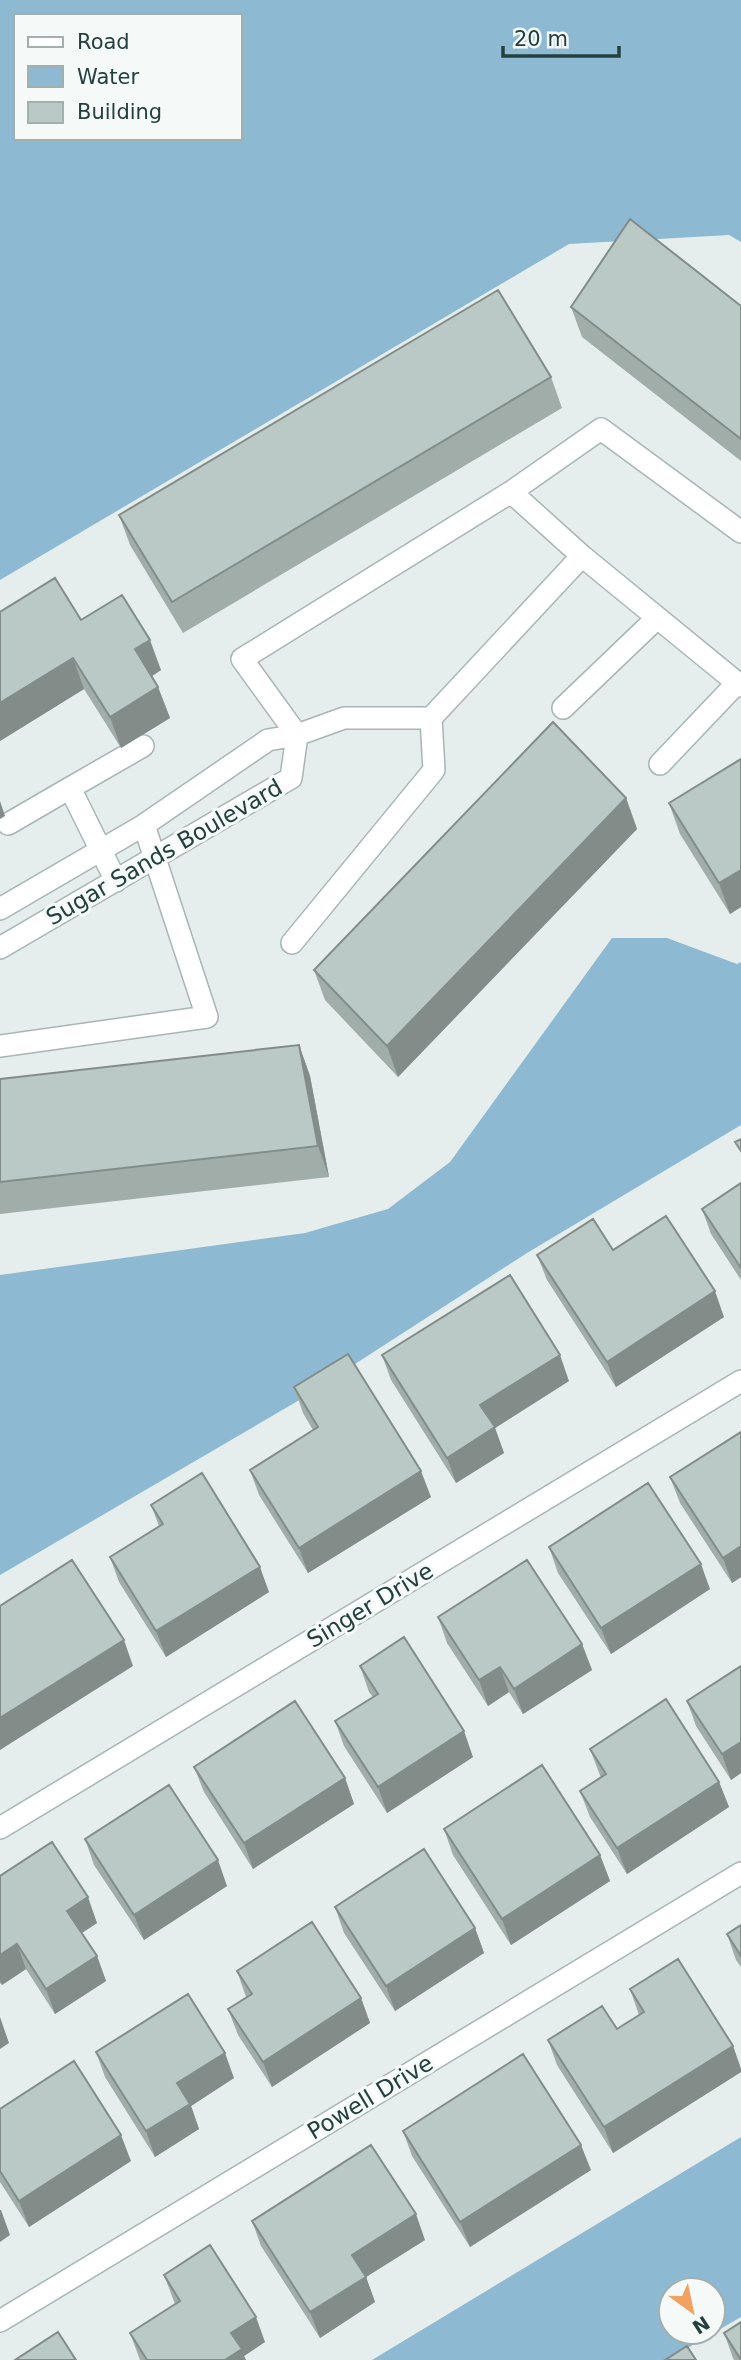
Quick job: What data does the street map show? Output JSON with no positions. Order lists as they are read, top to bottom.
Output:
{
  "streets": {
    "street": ["Sugar Sands Boulevard", "Singer Drive", "Powell Drive"]
  },
  "legend": ["Road", "Water", "Building"],
  "scale_bar": "20 m",
  "north": "bottom right"
}
